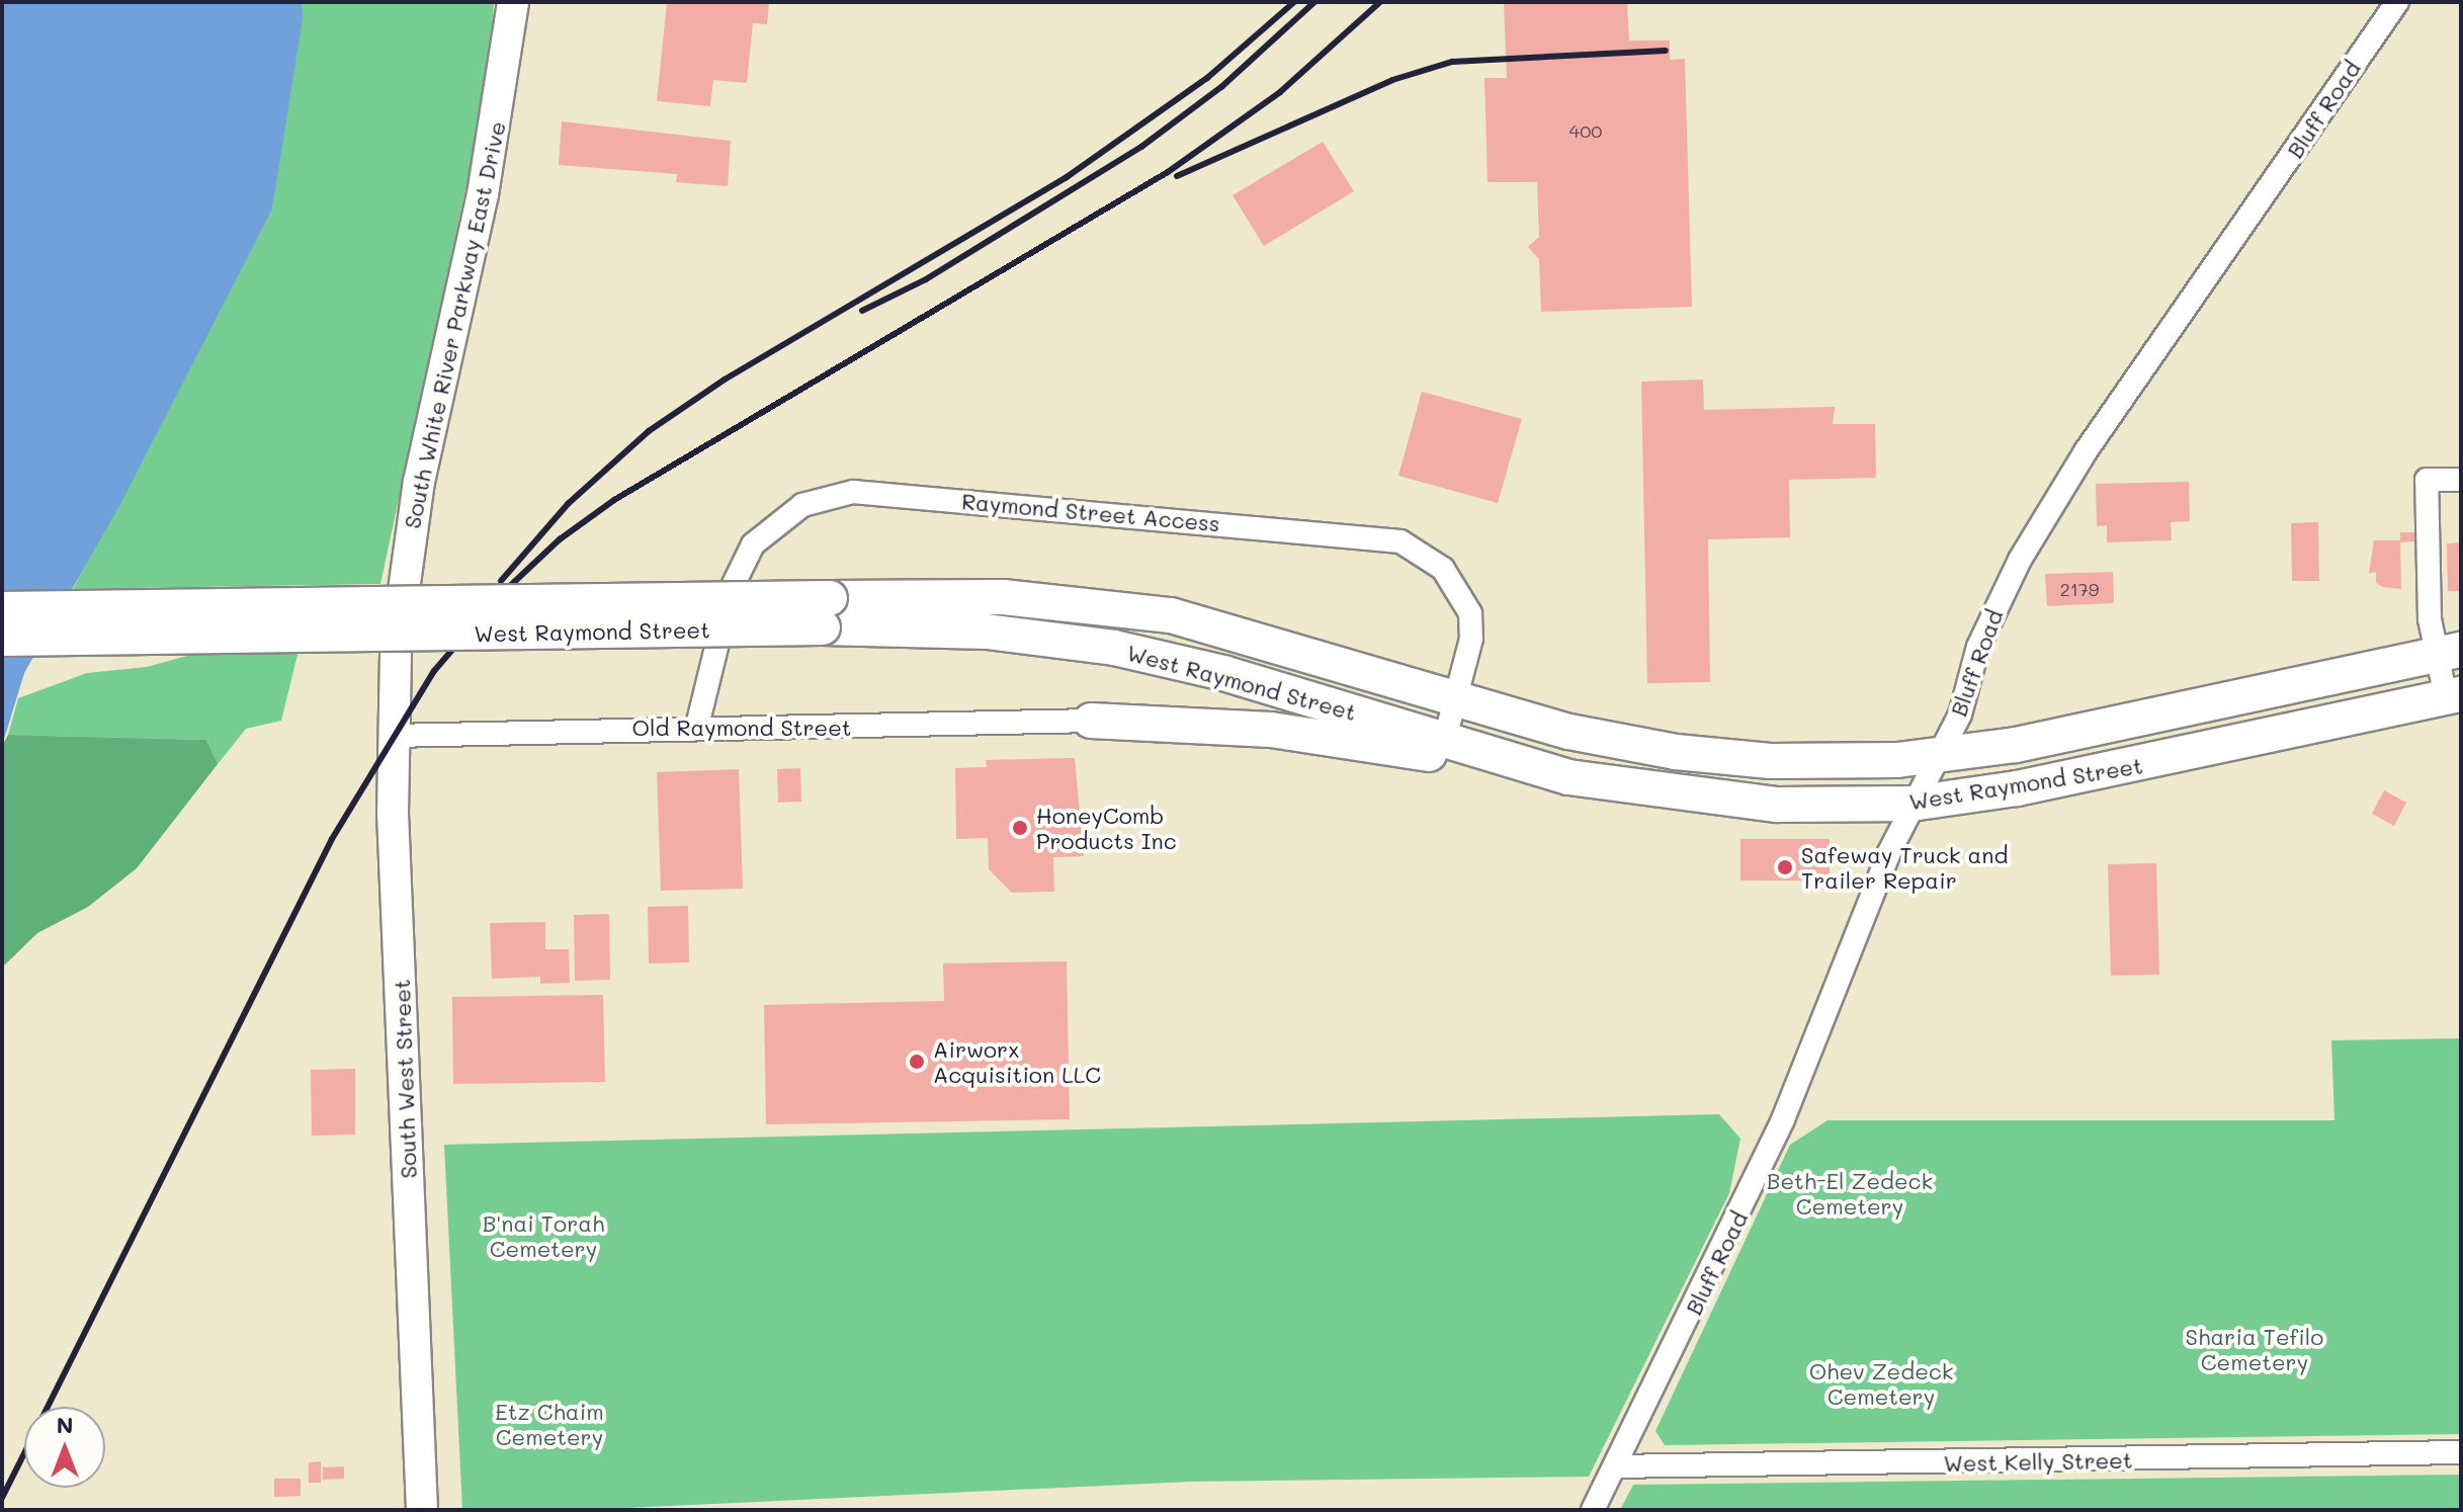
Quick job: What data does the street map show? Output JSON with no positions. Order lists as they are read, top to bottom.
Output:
{
  "streets": {
    "main road": ["South White River Parkway East Drive", "West Raymond Street", "South West Street"],
    "street": [
      "Bluff Road",
      "Raymond Street Access",
      "Old Raymond Street",
      "West Kelly Street"
    ]
  },
  "crossings": [
    ["Bluff Road", "West Raymond Street"],
    ["Bluff Road", "West Kelly Street"],
    ["South White River Parkway East Drive", "South West Street"],
    ["Raymond Street Access", "West Raymond Street"],
    ["Raymond Street Access", "Old Raymond Street"],
    ["Old Raymond Street", "South West Street"]
  ],
  "parks": [
    "Beth-El Zedeck Cemetery",
    "B'nai Torah Cemetery",
    "Sharia Tefilo Cemetery",
    "Ohev Zedeck Cemetery",
    "Etz Chaim Cemetery"
  ],
  "places": ["HoneyComb Products Inc", "Safeway Truck and Trailer Repair", "Airworx Acquisition LLC"],
  "house_numbers": ["400", "2179"],
  "north": "top"
}
